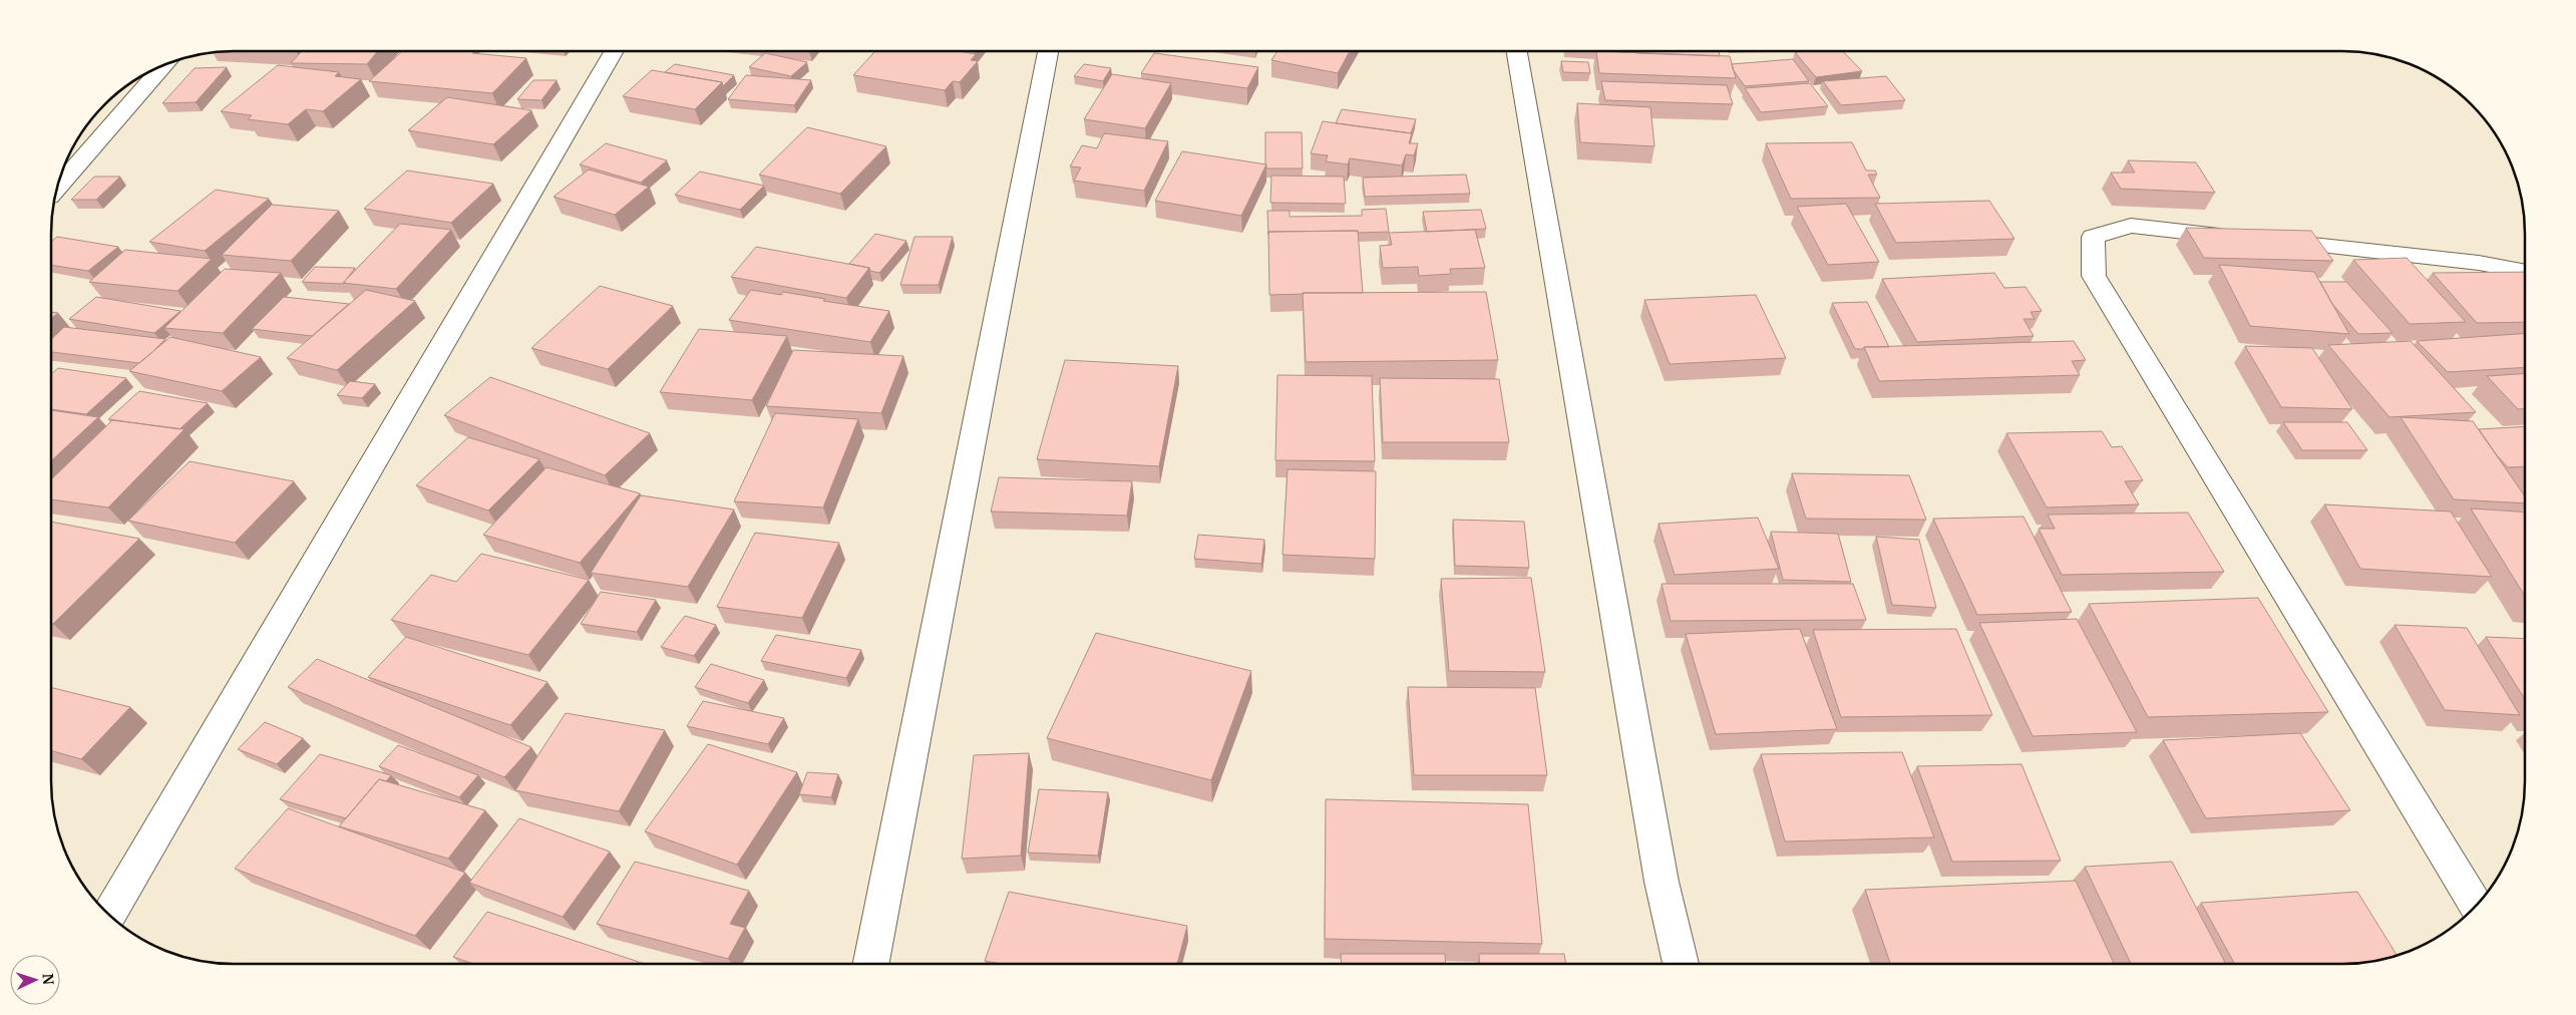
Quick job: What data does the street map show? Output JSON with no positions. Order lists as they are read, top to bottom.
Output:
{
  "north": "right"
}
